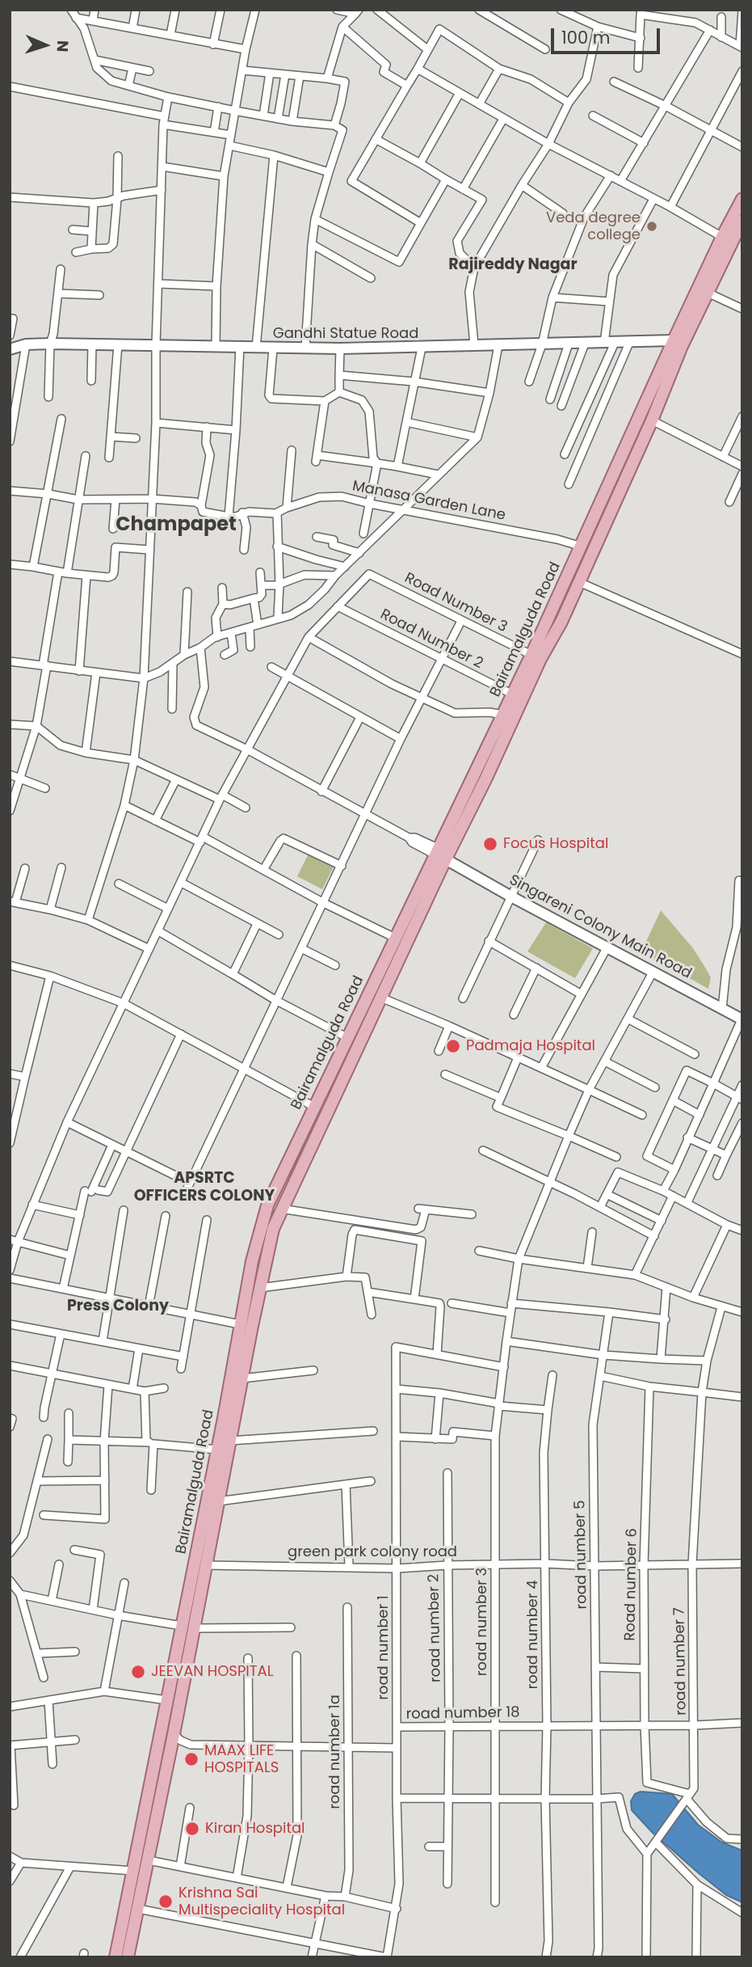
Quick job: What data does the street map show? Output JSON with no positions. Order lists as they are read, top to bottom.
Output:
{
  "streets": {
    "main road": ["Bairamalguda Road"],
    "street": [
      "Gandhi Statue Road",
      "Manasa Garden Lane",
      "Road Number 3",
      "Road Number 2",
      "Singareni Colony Main Road",
      "green park colony road",
      "road number 5",
      "Road number 6",
      "road number 3",
      "road number 2",
      "road number 4",
      "road number 1",
      "road number 7",
      "road number 18",
      "road number 1a"
    ]
  },
  "crossings": [
    ["Gandhi Statue Road", "Bairamalguda Road"],
    ["Manasa Garden Lane", "Bairamalguda Road"],
    ["Road Number 3", "Bairamalguda Road"],
    ["Road Number 3", "Road Number 2"],
    ["Bairamalguda Road", "Road Number 2"],
    ["Bairamalguda Road", "Singareni Colony Main Road"],
    ["Bairamalguda Road", "green park colony road"],
    ["Singareni Colony Main Road", "road number 3"],
    ["green park colony road", "road number 5"],
    ["green park colony road", "Road number 6"],
    ["green park colony road", "road number 3"],
    ["green park colony road", "road number 2"],
    ["green park colony road", "road number 4"],
    ["green park colony road", "road number 1"],
    ["green park colony road", "road number 7"],
    ["road number 5", "road number 18"],
    ["Road number 6", "road number 7"],
    ["Road number 6", "road number 18"],
    ["road number 3", "road number 18"],
    ["road number 2", "road number 18"],
    ["road number 4", "road number 18"],
    ["road number 1", "road number 18"],
    ["road number 7", "road number 18"]
  ],
  "districts": [
    "Rajireddy Nagar",
    "Champapet",
    "APSRTC OFFICERS COLONY",
    "Press Colony"
  ],
  "places": [
    "Veda degree college",
    "Focus Hospital",
    "Padmaja Hospital",
    "JEEVAN HOSPITAL",
    "MAAX LIFE HOSPITALS",
    "Kiran Hospital",
    "Krishna Sai Multispeciality Hospital"
  ],
  "scale_bar": "100 m",
  "north": "right"
}
